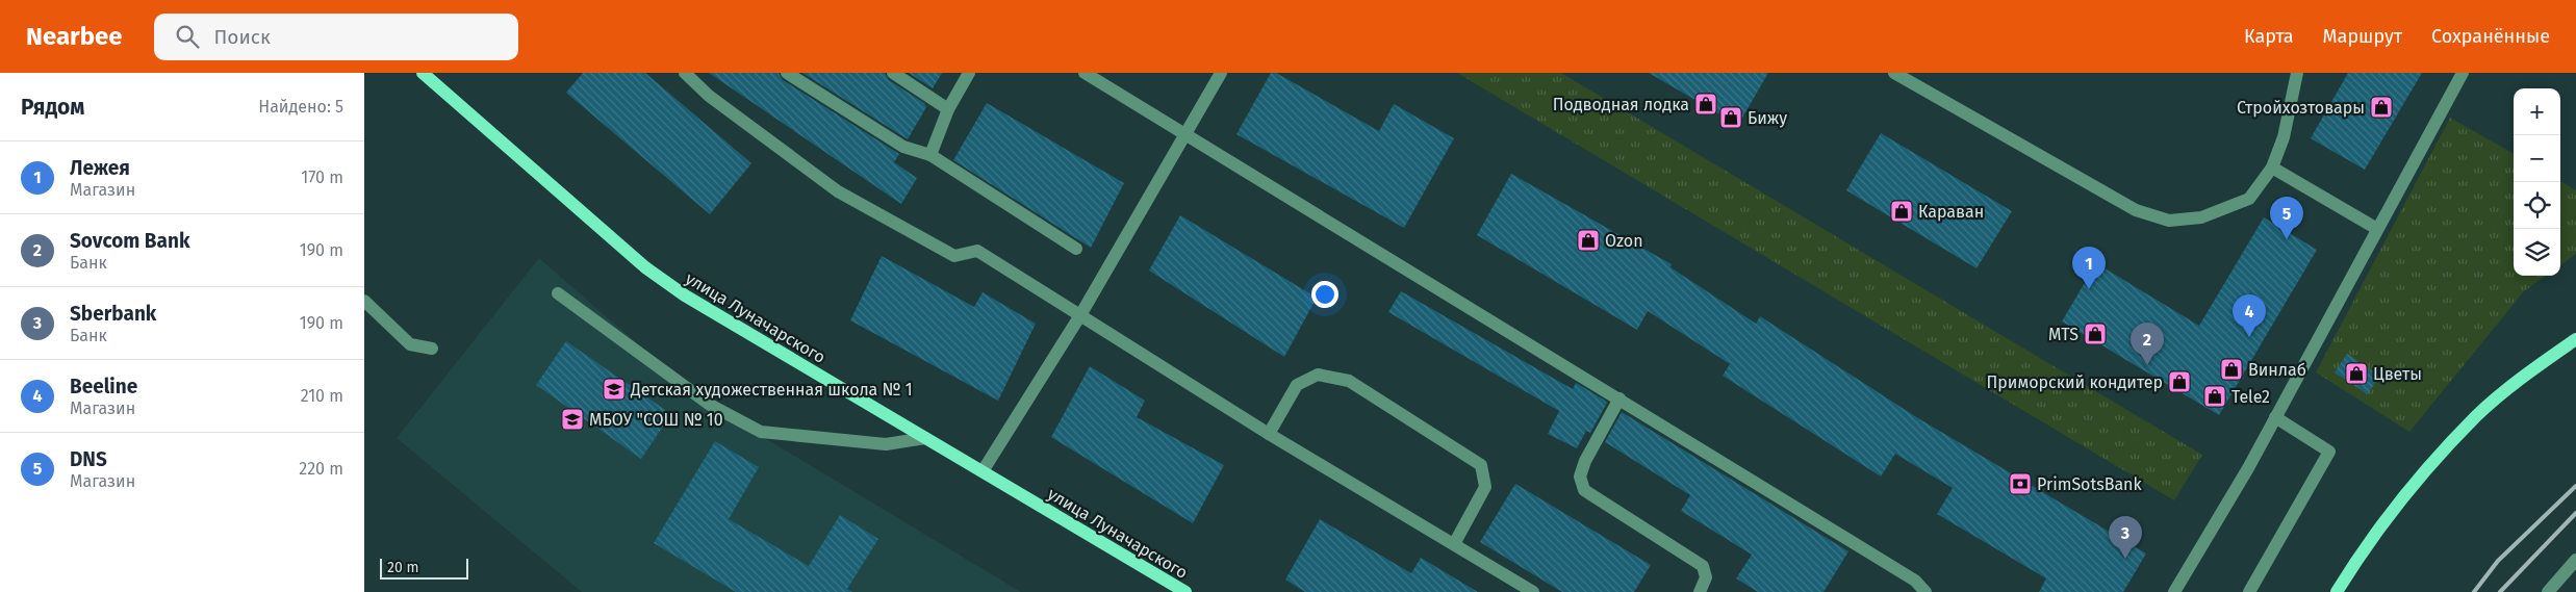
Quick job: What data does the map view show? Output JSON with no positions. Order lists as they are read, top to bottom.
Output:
{
  "streets": {
    "main road": ["улица Луначарского"]
  },
  "places": {
    "shop": [
      "Подводная лодка",
      "Стройхозтовары",
      "Бижу",
      "Караван",
      "Ozon",
      "MTS",
      "Винлаб",
      "Цветы",
      "Приморский кондитер",
      "Tele2"
    ],
    "school or university": ["Детская художественная школа № 1", "МБОУ \"СОШ № 10"],
    "bank": ["PrimSotsBank"]
  },
  "scale_bar": "20 m",
  "page": {
    "header": "Nearbee",
    "search": "Поиск",
    "nav": ["Карта", "Маршрут", "Сохранённые"],
    "heading": ["Рядом", "Найдено: 5"],
    "map_buttons": ["+", "−"],
    "list": [
      {
        "mark": "1",
        "name": "Лежея",
        "note": "Магазин",
        "value": "170 m"
      },
      {
        "mark": "2",
        "name": "Sovcom Bank",
        "note": "Банк",
        "value": "190 m"
      },
      {
        "mark": "3",
        "name": "Sberbank",
        "note": "Банк",
        "value": "190 m"
      },
      {
        "mark": "4",
        "name": "Beeline",
        "note": "Магазин",
        "value": "210 m"
      },
      {
        "mark": "5",
        "name": "DNS",
        "note": "Магазин",
        "value": "220 m"
      }
    ],
    "pins": [
      "5",
      "1",
      "4",
      "2",
      "3"
    ],
    "scale": "20 m"
  }
}
